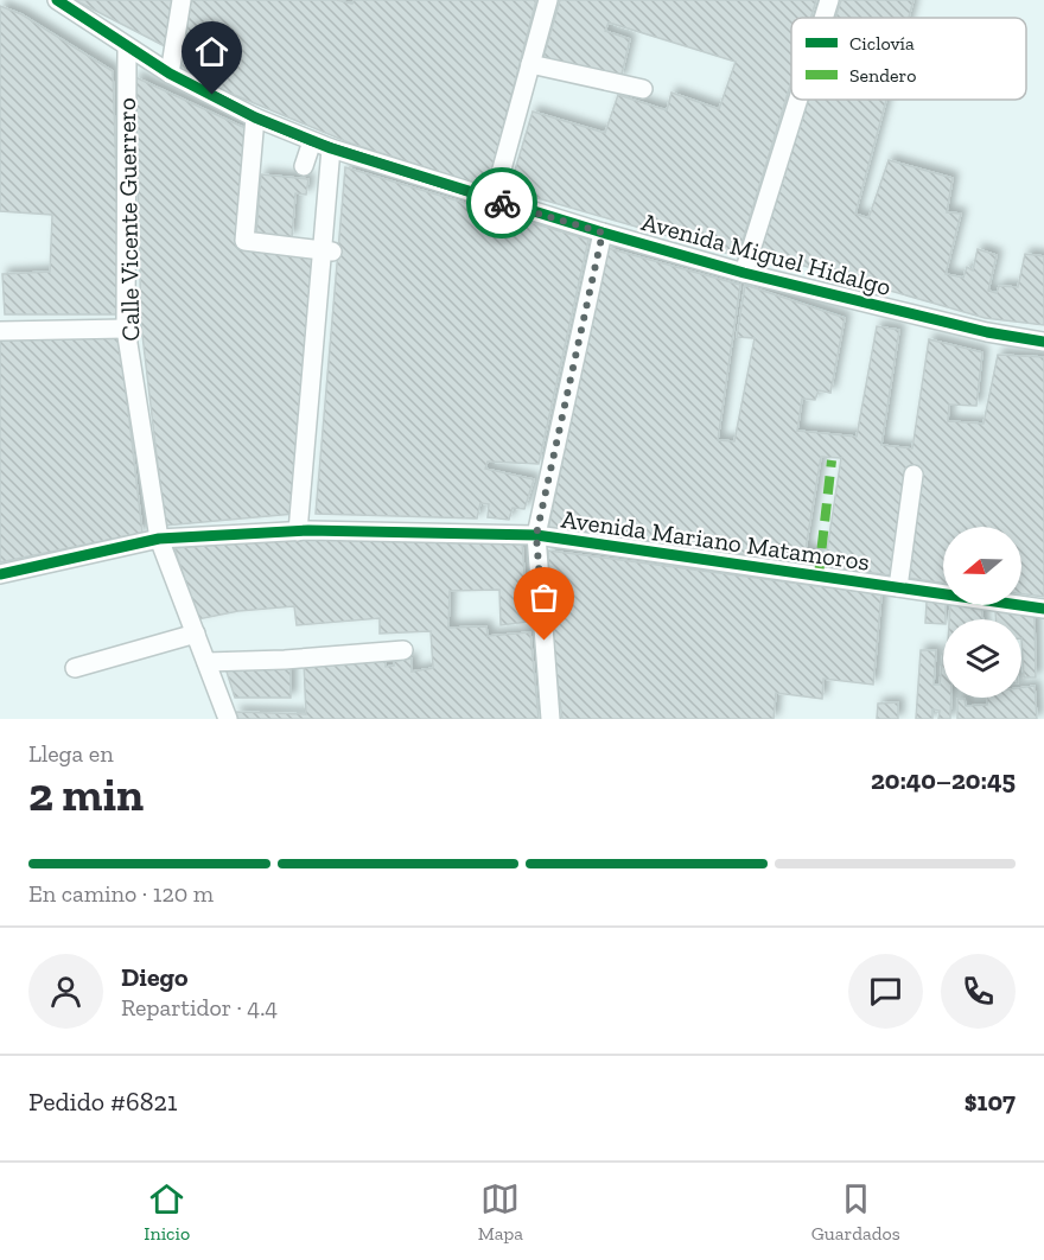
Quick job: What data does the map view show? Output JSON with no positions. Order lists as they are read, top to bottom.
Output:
{
  "streets": {
    "street": ["Calle Vicente Guerrero", "Avenida Miguel Hidalgo", "Avenida Mariano Matamoros"]
  },
  "crossings": [
    ["Calle Vicente Guerrero", "Avenida Miguel Hidalgo"],
    ["Calle Vicente Guerrero", "Avenida Mariano Matamoros"]
  ],
  "legend": ["Ciclovía", "Sendero"],
  "north": "left",
  "page": {
    "heading": ["2 min", "Llega en", "20:40–20:45"],
    "panel": [
      "Diego",
      "Repartidor · 4.4",
      "Pedido #6821",
      "$107"
    ],
    "bar": "En camino · 120 m",
    "tabs": ["Inicio", "Mapa", "Guardados"]
  }
}
